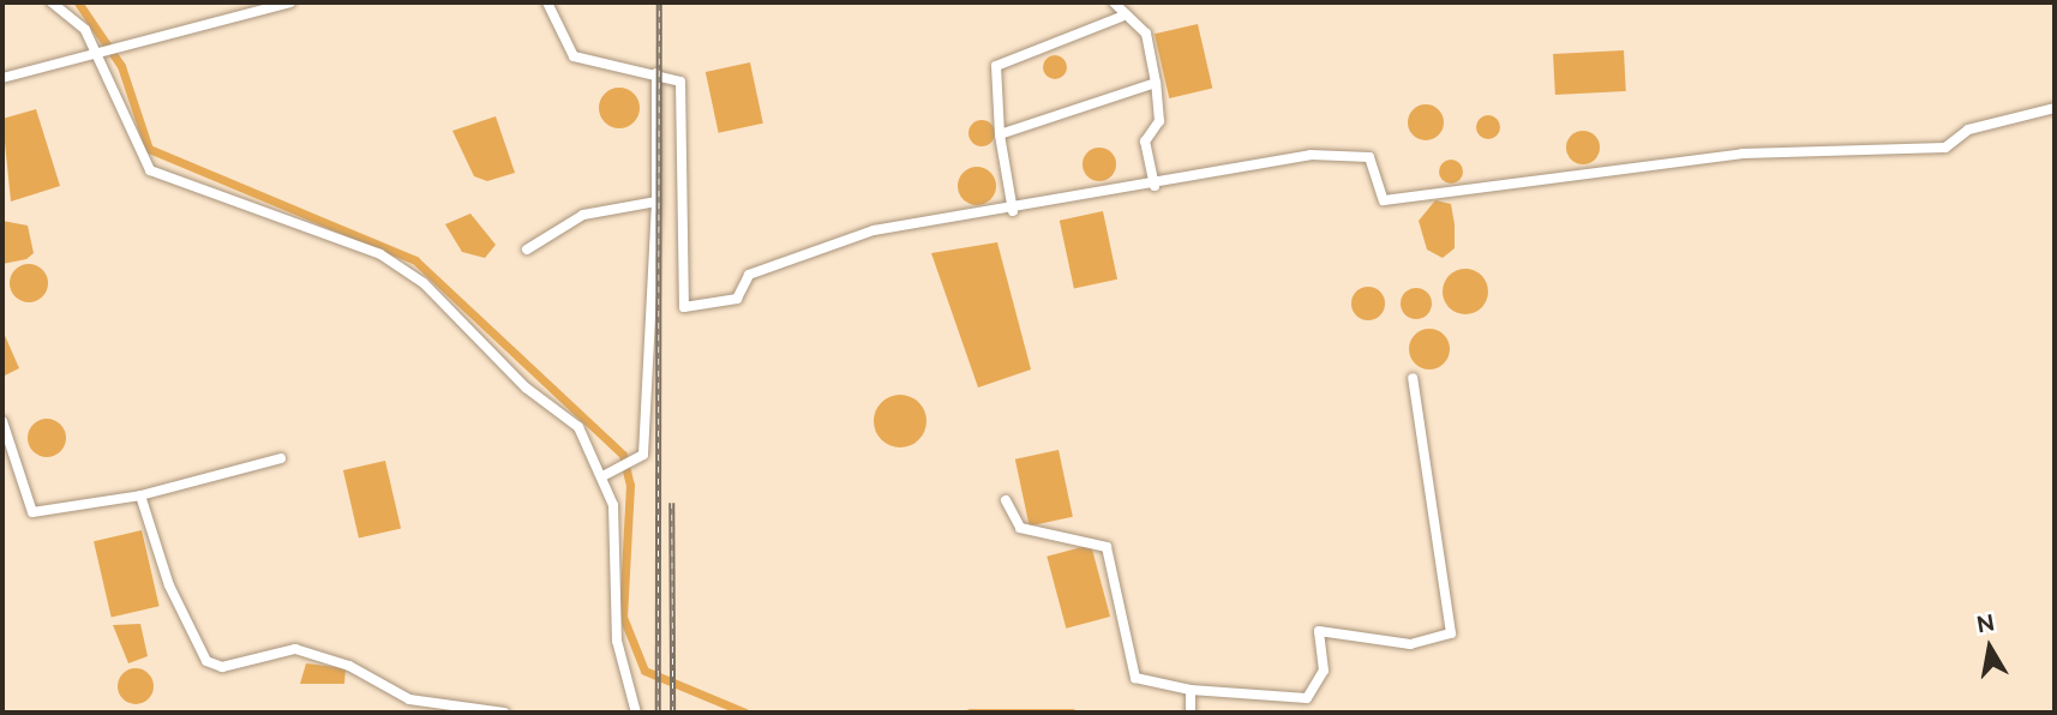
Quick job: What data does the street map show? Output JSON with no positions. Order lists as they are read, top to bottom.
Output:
{
  "north": "top"
}
